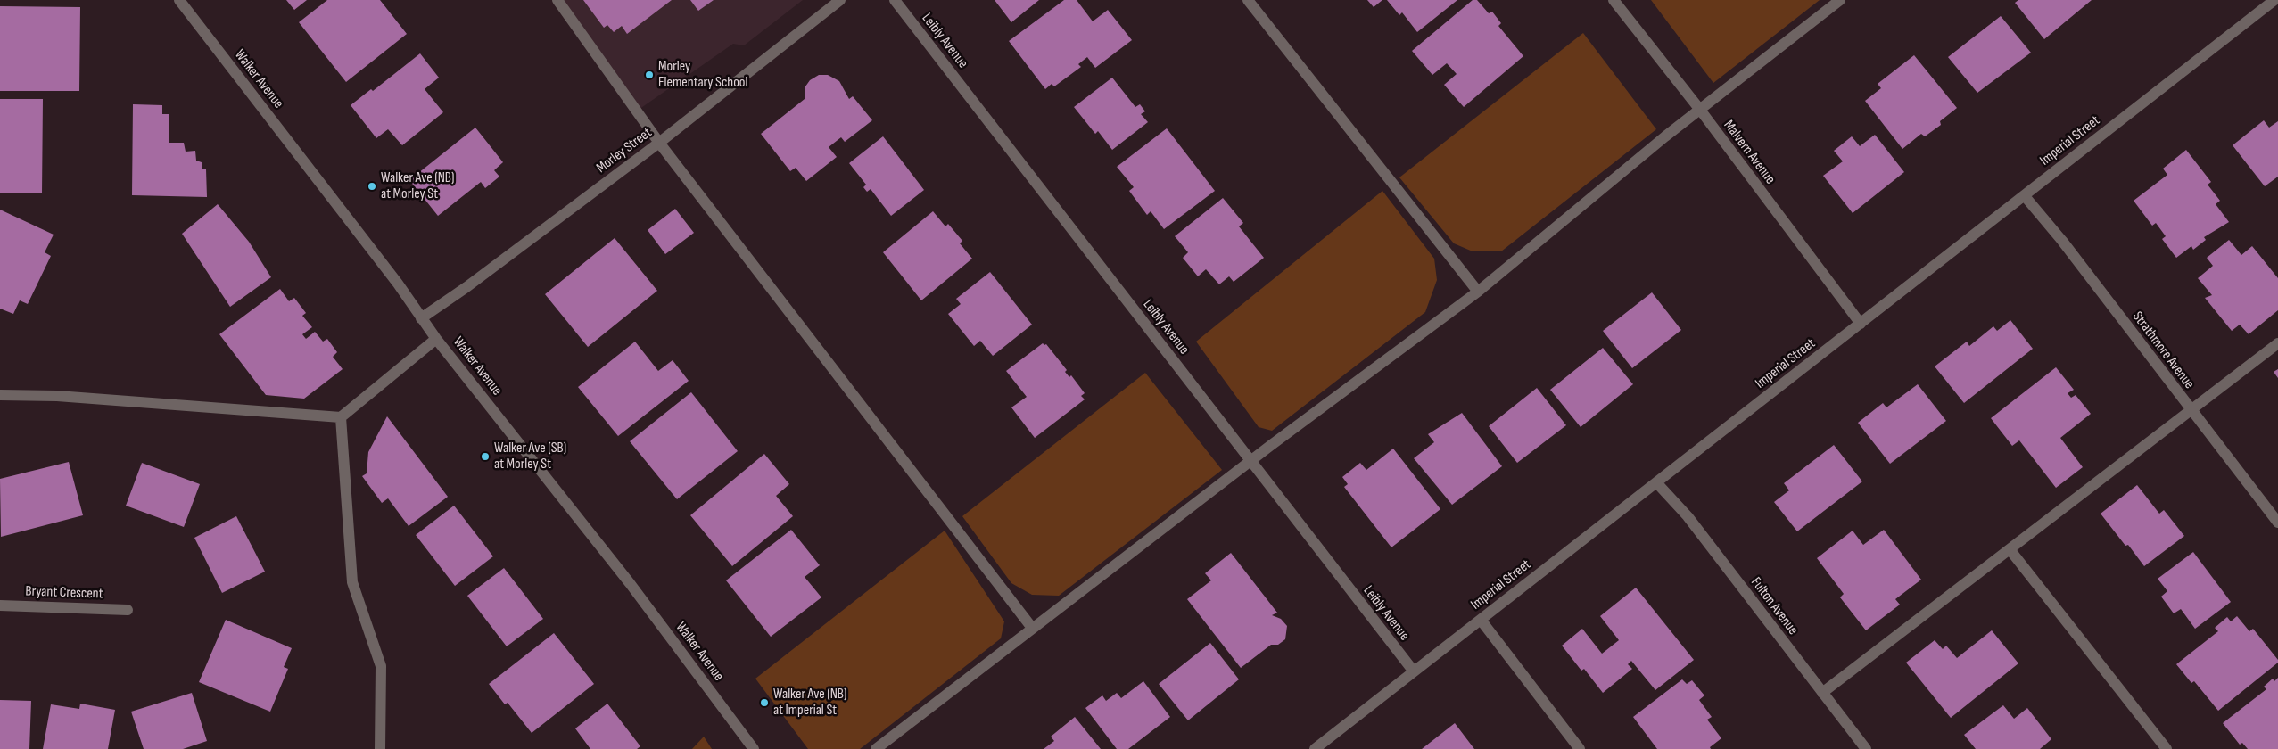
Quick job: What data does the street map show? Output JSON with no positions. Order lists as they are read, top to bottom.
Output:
{
  "streets": {
    "street": [
      "Leibly Avenue",
      "Walker Avenue",
      "Imperial Street",
      "Morley Street",
      "Malvern Avenue",
      "Strathmore Avenue",
      "Bryant Crescent",
      "Fulton Avenue"
    ]
  },
  "crossings": [
    ["Leibly Avenue", "Imperial Street"],
    ["Walker Avenue", "Morley Street"],
    ["Imperial Street", "Malvern Avenue"],
    ["Imperial Street", "Strathmore Avenue"],
    ["Imperial Street", "Fulton Avenue"]
  ],
  "places": [
    "Morley Elementary School",
    "Walker Ave (NB) at Morley St",
    "Walker Ave (SB) at Morley St",
    "Walker Ave (NB) at Imperial St"
  ]
}
